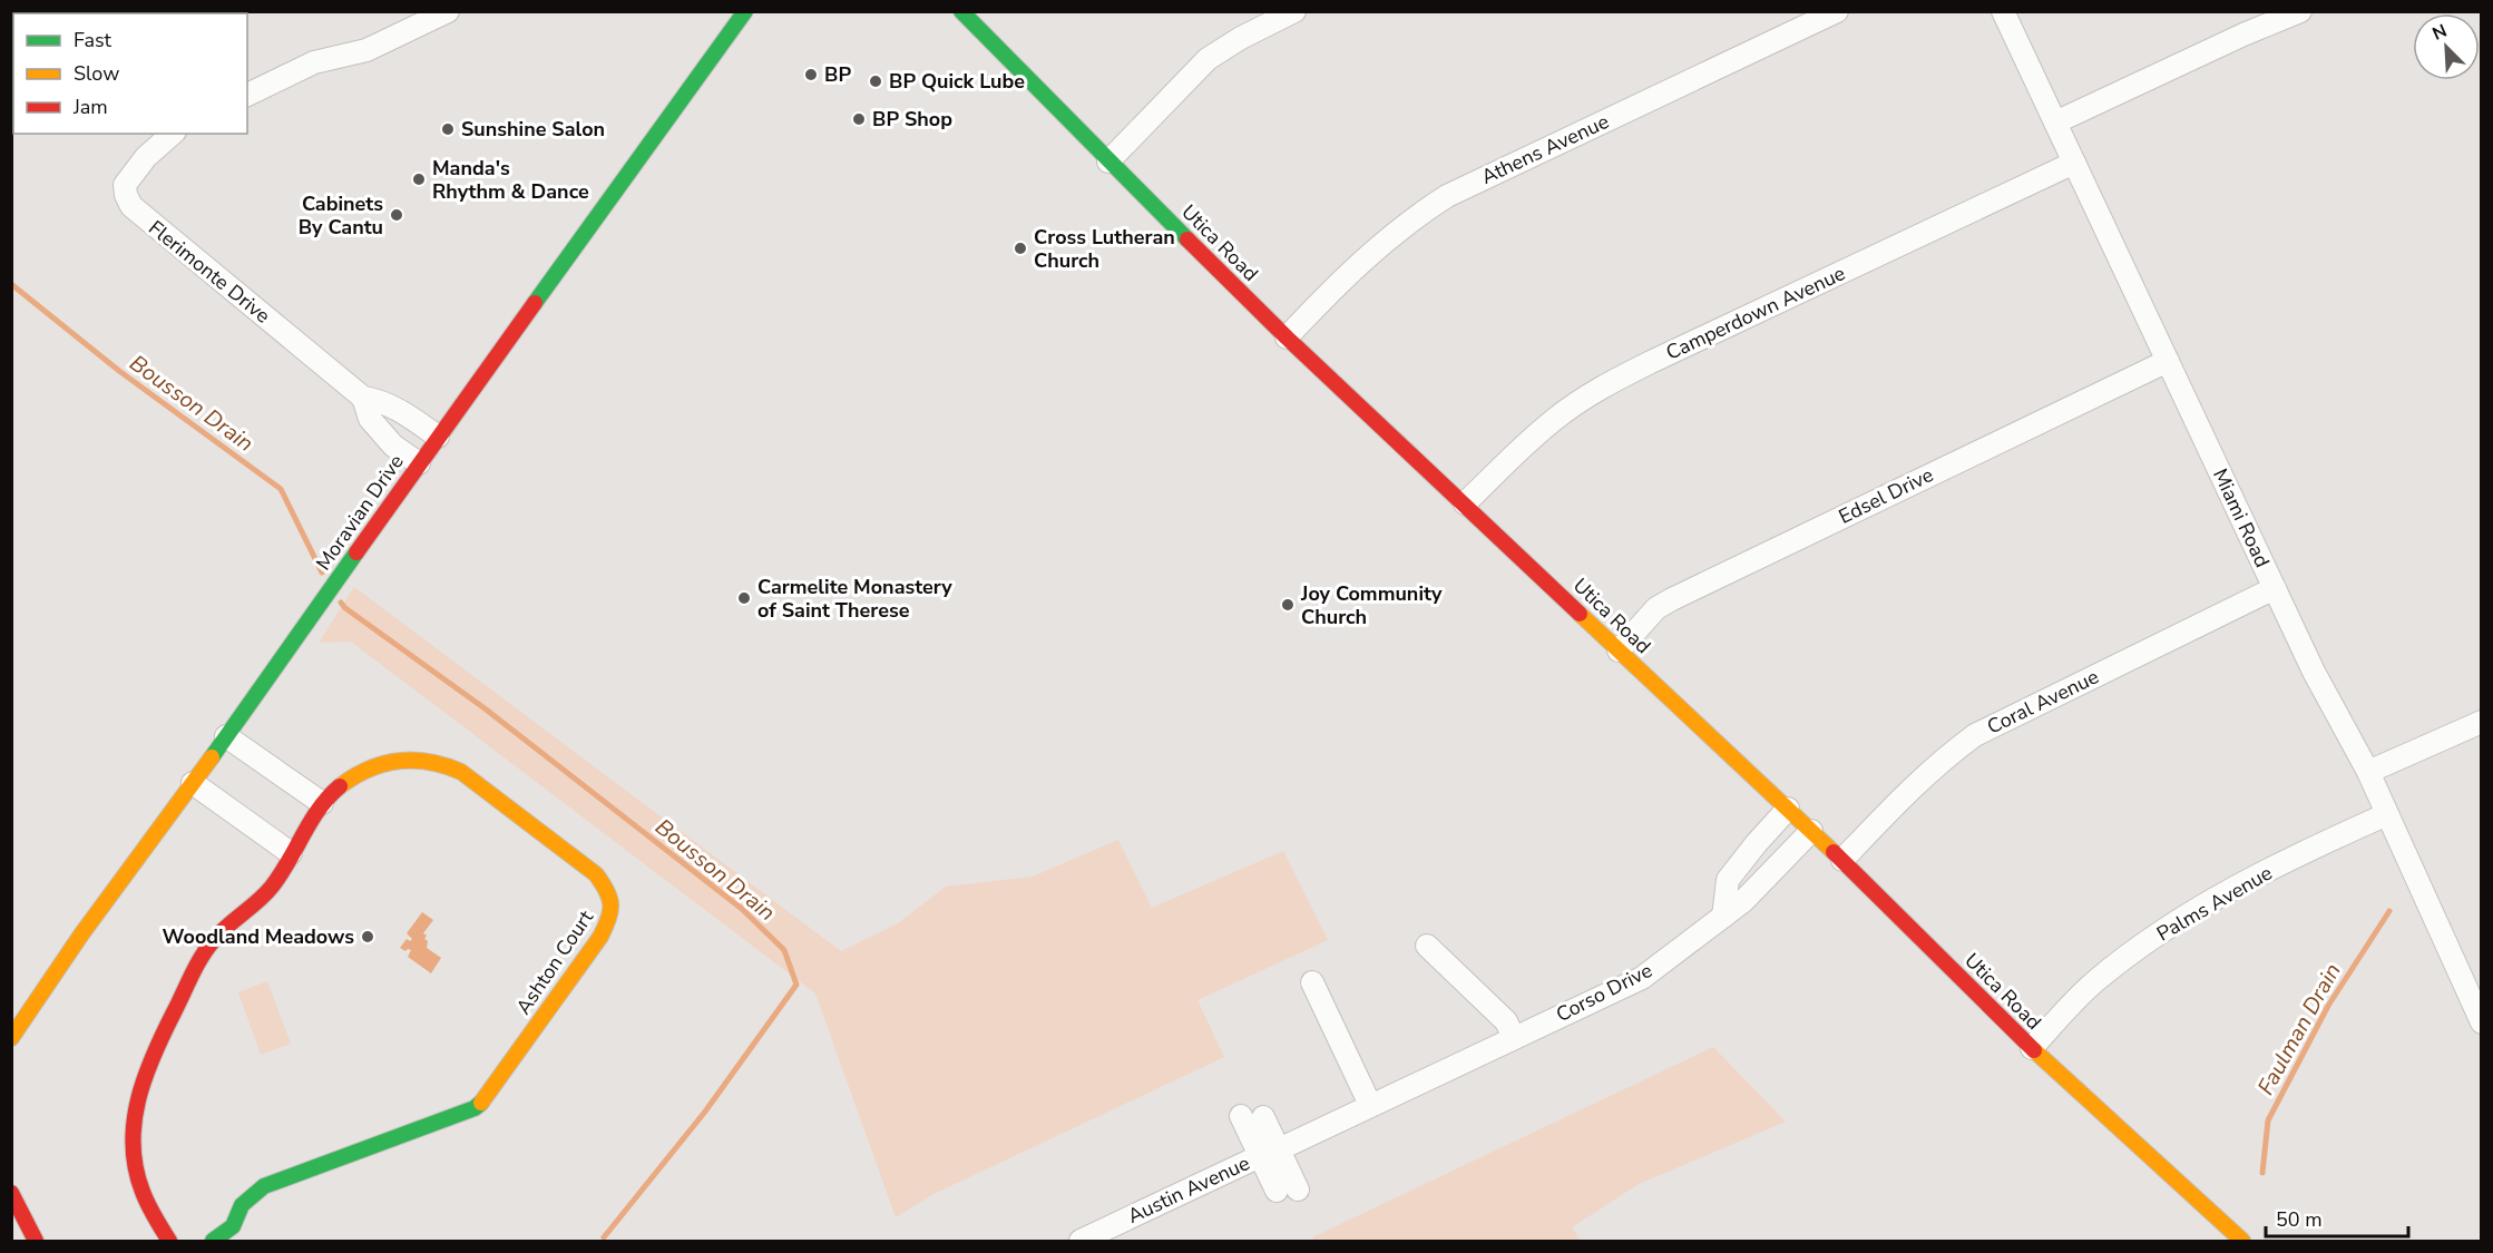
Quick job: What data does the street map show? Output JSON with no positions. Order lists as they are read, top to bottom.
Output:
{
  "streets": {
    "street": [
      "Athens Avenue",
      "Utica Road",
      "Flerimonte Drive",
      "Camperdown Avenue",
      "Edsel Drive",
      "Moravian Drive",
      "Miami Road",
      "Coral Avenue",
      "Palms Avenue",
      "Ashton Court",
      "Corso Drive",
      "Austin Avenue"
    ]
  },
  "crossings": [
    ["Athens Avenue", "Utica Road"],
    ["Utica Road", "Camperdown Avenue"],
    ["Utica Road", "Edsel Drive"],
    ["Utica Road", "Coral Avenue"],
    ["Utica Road", "Palms Avenue"],
    ["Utica Road", "Corso Drive"],
    ["Flerimonte Drive", "Moravian Drive"],
    ["Camperdown Avenue", "Miami Road"],
    ["Edsel Drive", "Miami Road"],
    ["Miami Road", "Coral Avenue"],
    ["Miami Road", "Palms Avenue"],
    ["Corso Drive", "Austin Avenue"]
  ],
  "water": ["Bousson Drain", "Faulman Drain"],
  "places": [
    "BP",
    "BP Quick Lube",
    "BP Shop",
    "Sunshine Salon",
    "Manda's Rhythm & Dance",
    "Cabinets By Cantu",
    "Cross Lutheran Church",
    "Carmelite Monastery of Saint Therese",
    "Joy Community Church",
    "Woodland Meadows"
  ],
  "legend": ["Fast", "Slow", "Jam"],
  "scale_bar": "50 m",
  "north": "top left"
}
